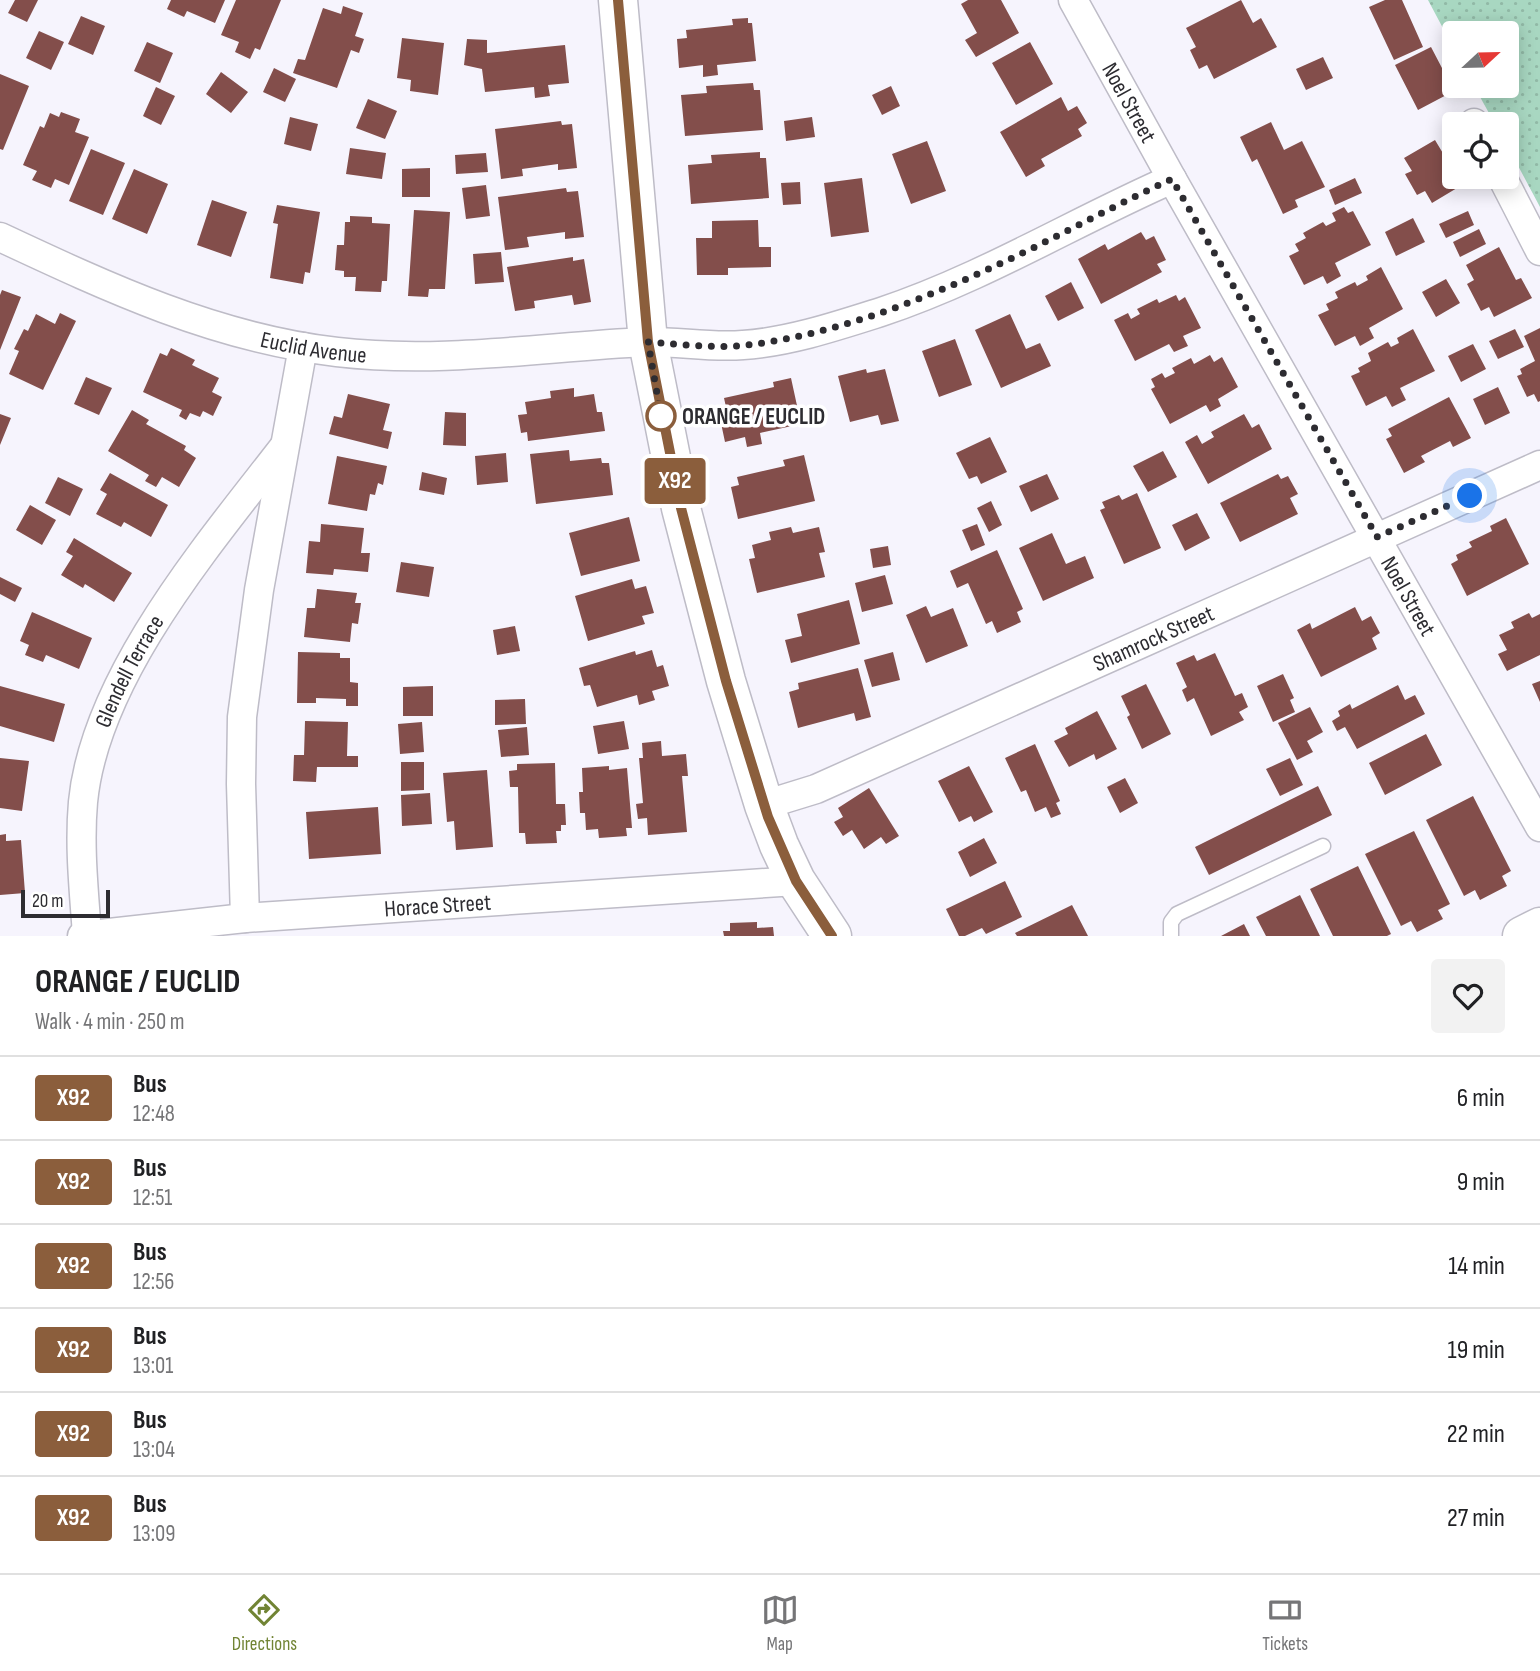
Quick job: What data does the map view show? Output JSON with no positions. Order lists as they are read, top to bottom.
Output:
{
  "streets": {
    "street": [
      "Noel Street",
      "Euclid Avenue",
      "Shamrock Street",
      "Glendell Terrace",
      "Horace Street"
    ]
  },
  "crossings": [
    ["Noel Street", "Euclid Avenue"],
    ["Noel Street", "Shamrock Street"],
    ["Euclid Avenue", "Glendell Terrace"],
    ["Glendell Terrace", "Horace Street"]
  ],
  "places": ["ORANGE / EUCLID"],
  "lines": ["bus line X92"],
  "scale_bar": "20 m",
  "north": "right",
  "page": {
    "on_map": "X92",
    "scale": "20 m",
    "heading": ["ORANGE / EUCLID", "Walk · 4 min · 250 m"],
    "list": [
      {
        "mark": "X92",
        "name": "Bus",
        "note": "12:48",
        "value": "6 min"
      },
      {
        "mark": "X92",
        "name": "Bus",
        "note": "12:51",
        "value": "9 min"
      },
      {
        "mark": "X92",
        "name": "Bus",
        "note": "12:56",
        "value": "14 min"
      },
      {
        "mark": "X92",
        "name": "Bus",
        "note": "13:01",
        "value": "19 min"
      },
      {
        "mark": "X92",
        "name": "Bus",
        "note": "13:04",
        "value": "22 min"
      },
      {
        "mark": "X92",
        "name": "Bus",
        "note": "13:09",
        "value": "27 min"
      }
    ],
    "tabs": ["Directions", "Map", "Tickets"]
  }
}
